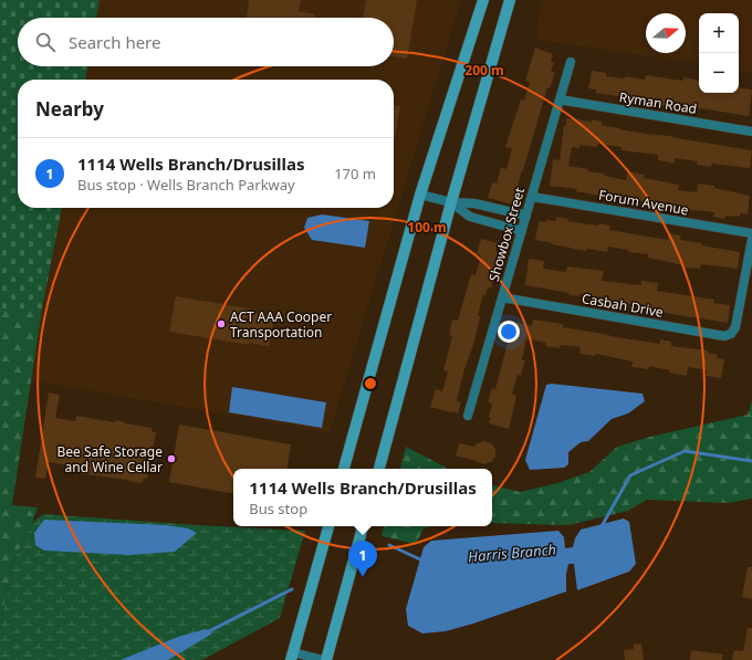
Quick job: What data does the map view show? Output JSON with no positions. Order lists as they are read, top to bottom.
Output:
{
  "streets": {
    "street": [
      "Ryman Road",
      "Forum Avenue",
      "Showbox Street",
      "Casbah Drive"
    ]
  },
  "crossings": [
    ["Ryman Road", "Showbox Street"],
    ["Forum Avenue", "Showbox Street"],
    ["Showbox Street", "Casbah Drive"]
  ],
  "water": ["Harris Branch"],
  "places": ["ACT AAA Cooper Transportation", "Bee Safe Storage and Wine Cellar"],
  "north": "right",
  "page": {
    "map_buttons": ["+", "−"],
    "search": "Search here",
    "heading": "Nearby",
    "list": [
      {
        "mark": "1",
        "name": "1114 Wells Branch/Drusillas",
        "note": "Bus stop · Wells Branch Parkway",
        "value": "170 m"
      }
    ],
    "popup": ["1114 Wells Branch/Drusillas", "Bus stop"],
    "pins": "1"
  },
  "rings": ["200 m", "100 m"]
}
